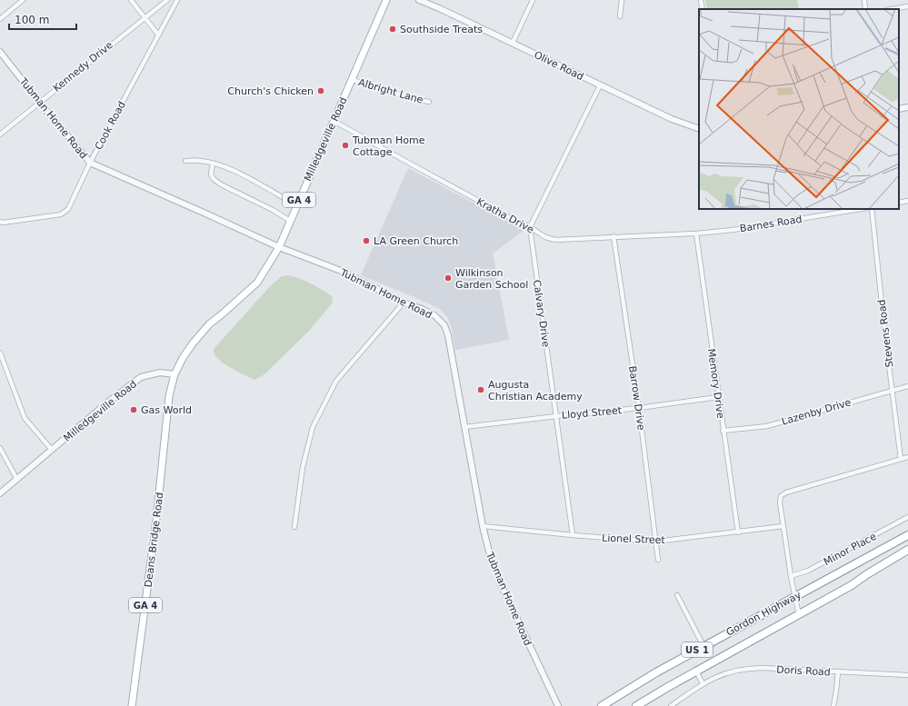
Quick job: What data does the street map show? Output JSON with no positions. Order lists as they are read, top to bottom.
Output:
{
  "streets": {
    "highway": ["Gordon Highway", "US 1"],
    "main road": ["Milledgeville Road", "GA 4", "Deans Bridge Road"],
    "street": [
      "Olive Road",
      "Kennedy Drive",
      "Albright Lane",
      "Tubman Home Road",
      "Cook Road",
      "Kratha Drive",
      "Barnes Road",
      "Calvary Drive",
      "Stevens Road",
      "Memory Drive",
      "Barrow Drive",
      "Lazenby Drive",
      "Lloyd Street",
      "Lionel Street",
      "Minor Place",
      "Doris Road"
    ]
  },
  "crossings": [
    ["Kennedy Drive", "Tubman Home Road"],
    ["Albright Lane", "Milledgeville Road"],
    ["Tubman Home Road", "Cook Road"],
    ["Tubman Home Road", "Milledgeville Road"],
    ["Tubman Home Road", "Lloyd Street"],
    ["Tubman Home Road", "Lionel Street"],
    ["Milledgeville Road", "Kratha Drive"],
    ["Milledgeville Road", "Deans Bridge Road"],
    ["Kratha Drive", "Barnes Road"],
    ["Kratha Drive", "Calvary Drive"],
    ["Kratha Drive", "Memory Drive"],
    ["Kratha Drive", "Barrow Drive"],
    ["Barnes Road", "Memory Drive"],
    ["Calvary Drive", "Lloyd Street"],
    ["Calvary Drive", "Lionel Street"],
    ["Stevens Road", "Lazenby Drive"],
    ["Memory Drive", "Lazenby Drive"],
    ["Memory Drive", "Lloyd Street"],
    ["Memory Drive", "Lionel Street"],
    ["Barrow Drive", "Lloyd Street"],
    ["Barrow Drive", "Lionel Street"]
  ],
  "places": [
    "Southside Treats",
    "Church's Chicken",
    "Tubman Home Cottage",
    "LA Green Church",
    "Wilkinson Garden School",
    "Augusta Christian Academy",
    "Gas World"
  ],
  "scale_bar": "100 m"
}
